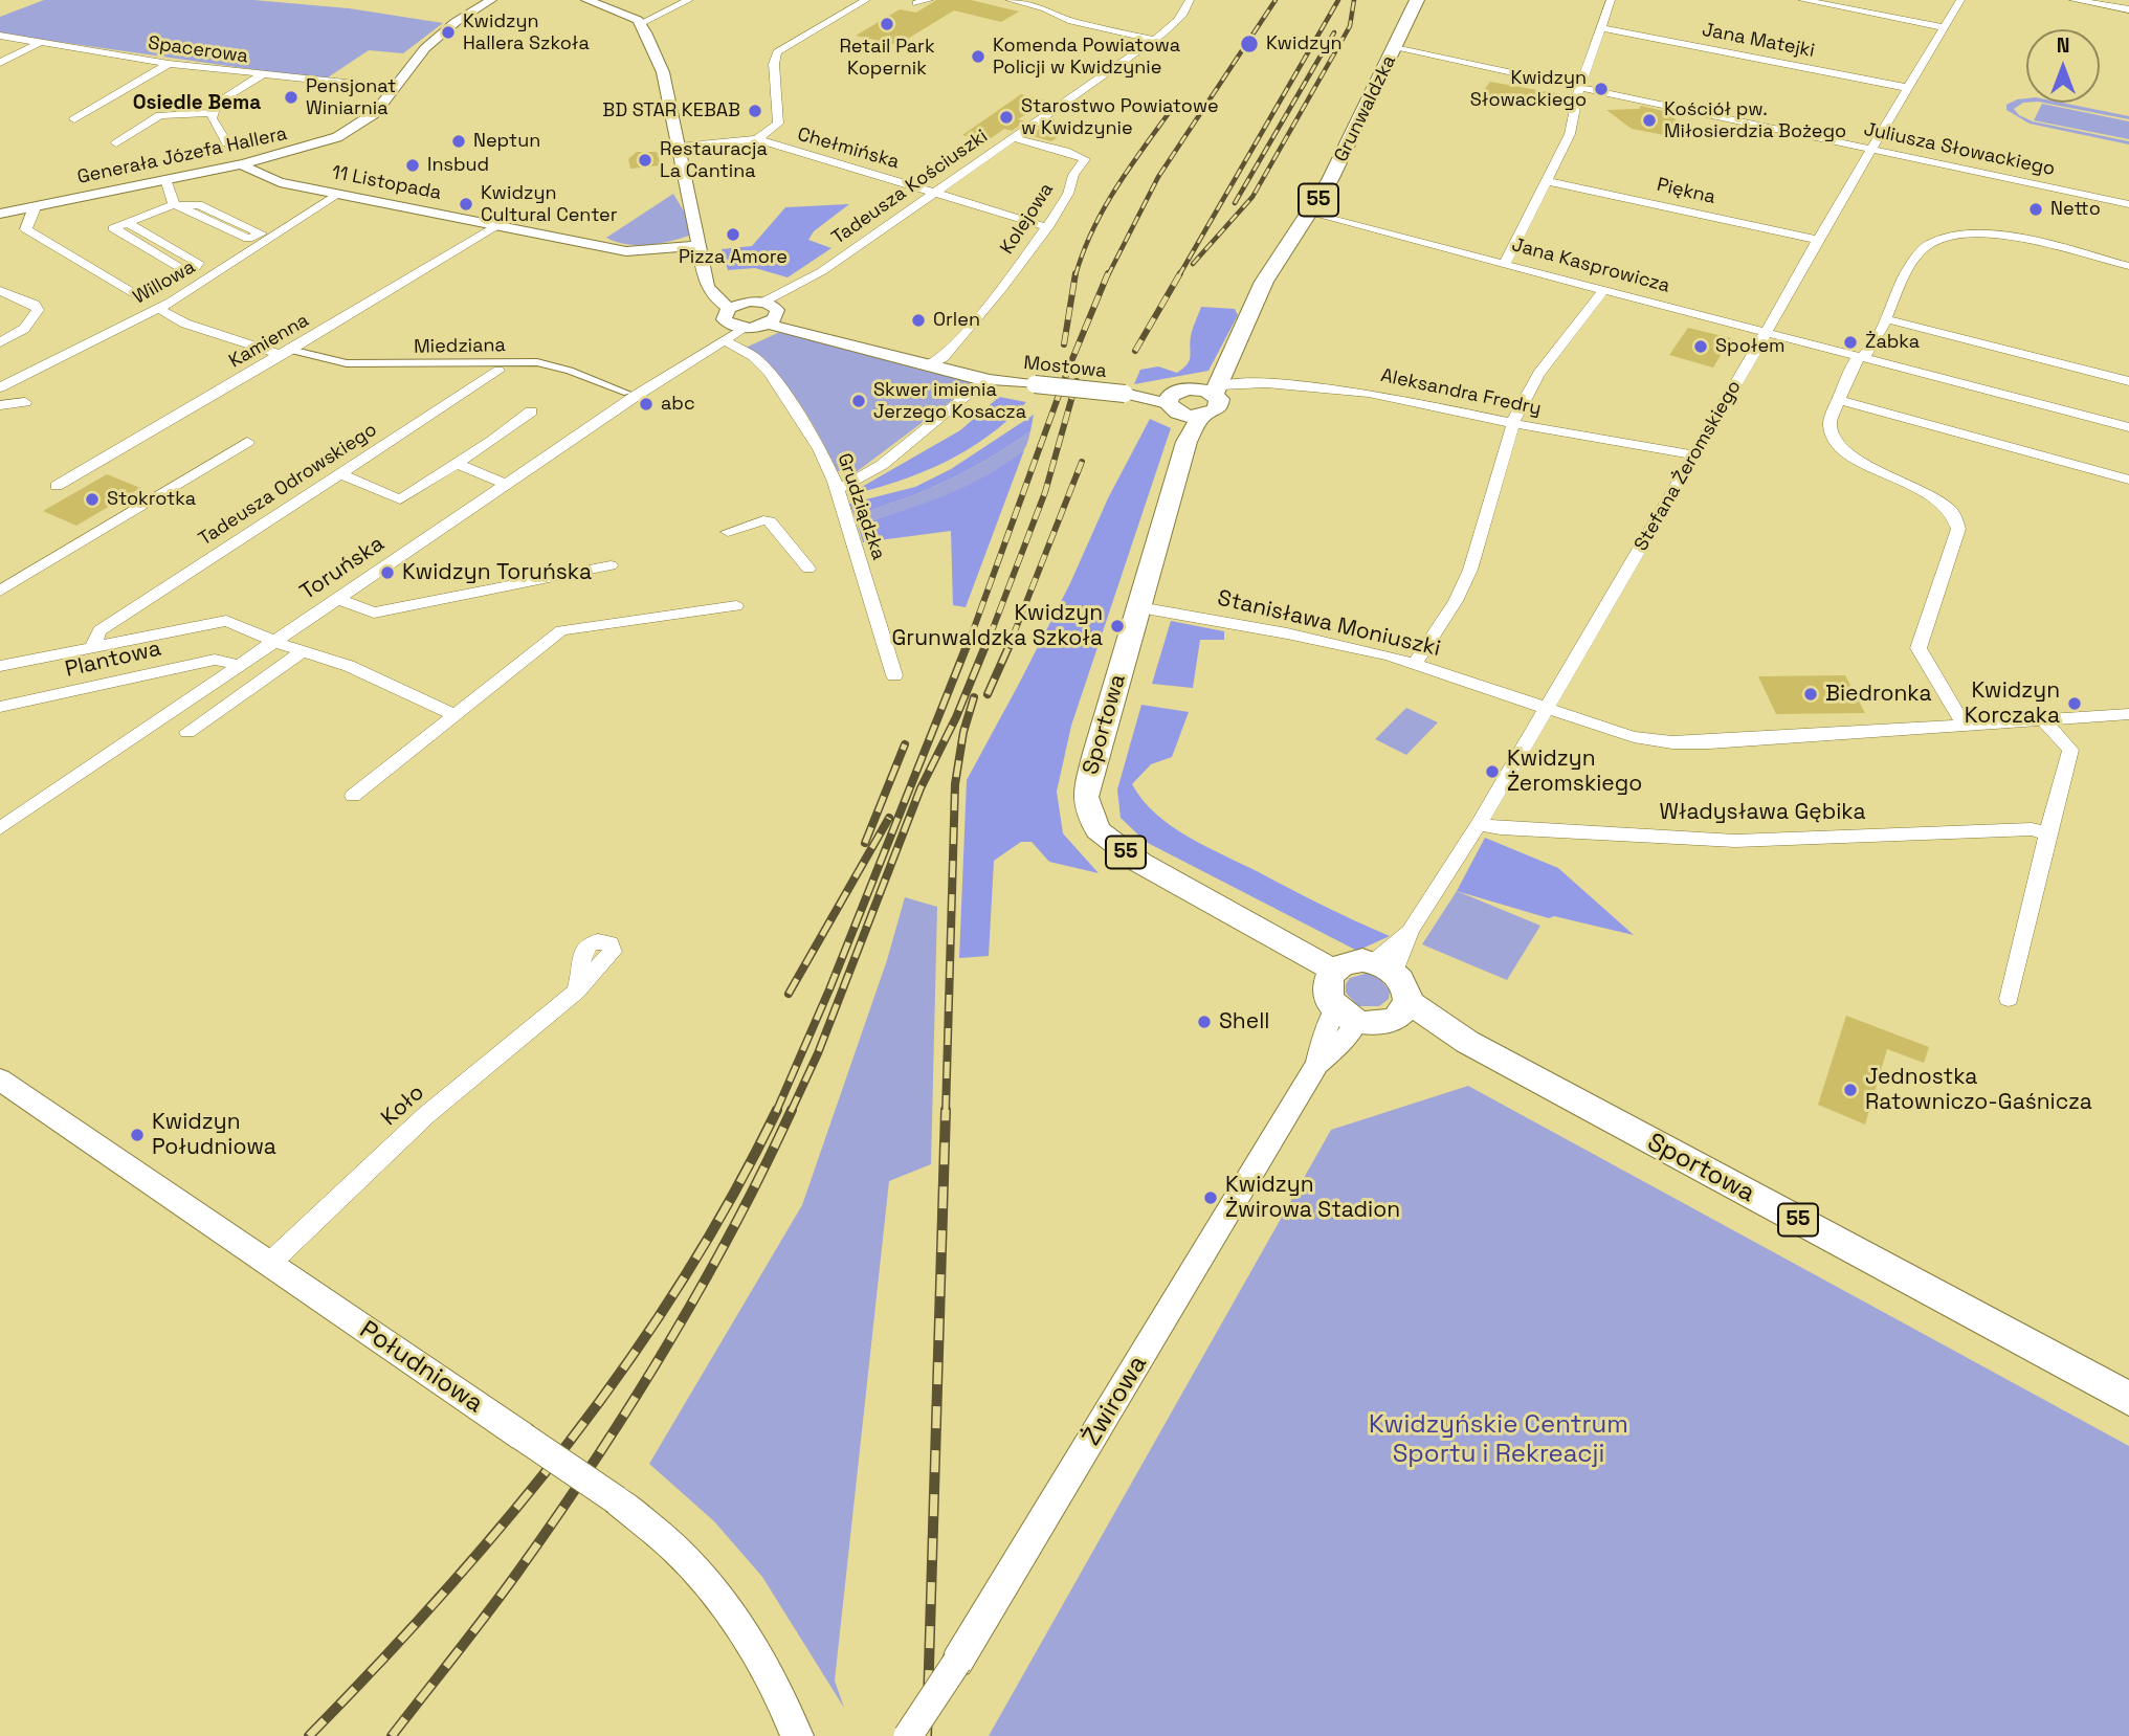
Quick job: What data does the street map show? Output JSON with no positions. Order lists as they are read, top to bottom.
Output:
{
  "streets": {
    "main road": ["Grunwaldzka", "55", "Sportowa"],
    "street": [
      "Jana Matejki",
      "Spacerowa",
      "Chełmińska",
      "Juliusza Słowackiego",
      "Generała Józefa Hallera",
      "11 Listopada",
      "Tadeusza Kościuszki",
      "Piękna",
      "Kolejowa",
      "Jana Kasprowicza",
      "Willowa",
      "Kamienna",
      "Miedziana",
      "Mostowa",
      "Aleksandra Fredry",
      "Stefana Żeromskiego",
      "Tadeusza Odrowskiego",
      "Grudziądzka",
      "Toruńska",
      "Stanisława Moniuszki",
      "Plantowa",
      "Władysława Gębika",
      "Koło",
      "Południowa",
      "Żwirowa"
    ]
  },
  "crossings": [
    ["Jana Matejki", "Stefana Żeromskiego"],
    ["Spacerowa", "Generała Józefa Hallera"],
    ["Grunwaldzka", "Juliusza Słowackiego"],
    ["Grunwaldzka", "55"],
    ["Grunwaldzka", "Jana Kasprowicza"],
    ["Grunwaldzka", "Aleksandra Fredry"],
    ["Chełmińska", "Tadeusza Kościuszki"],
    ["Chełmińska", "Kolejowa"],
    ["Juliusza Słowackiego", "Stefana Żeromskiego"],
    ["Generała Józefa Hallera", "11 Listopada"],
    ["11 Listopada", "Willowa"],
    ["11 Listopada", "Kamienna"],
    ["Tadeusza Kościuszki", "Kolejowa"],
    ["Tadeusza Kościuszki", "Mostowa"],
    ["Piękna", "Stefana Żeromskiego"],
    ["55", "Mostowa"],
    ["55", "Aleksandra Fredry"],
    ["55", "Stefana Żeromskiego"],
    ["55", "Stanisława Moniuszki"],
    ["55", "Sportowa"],
    ["55", "Żwirowa"],
    ["Kolejowa", "Mostowa"],
    ["Jana Kasprowicza", "Stefana Żeromskiego"],
    ["Kamienna", "Miedziana"],
    ["Aleksandra Fredry", "Stefana Żeromskiego"],
    ["Stefana Żeromskiego", "Stanisława Moniuszki"],
    ["Stefana Żeromskiego", "Sportowa"],
    ["Stefana Żeromskiego", "Władysława Gębika"],
    ["Stefana Żeromskiego", "Żwirowa"],
    ["Grudziądzka", "Toruńska"],
    ["Toruńska", "Plantowa"],
    ["Stanisława Moniuszki", "Sportowa"],
    ["Sportowa", "Żwirowa"],
    ["Koło", "Południowa"]
  ],
  "districts": ["Osiedle Bema"],
  "parks": ["Kwidzyńskie Centrum Sportu i Rekreacji"],
  "places": [
    "Retail Park Kopernik",
    "Kwidzyn Hallera Szkoła",
    "Kwidzyn",
    "Komenda Powiatowa Policji w Kwidzynie",
    "Kwidzyn Słowackiego",
    "Pensjonat Winiarnia",
    "BD STAR KEBAB",
    "Starostwo Powiatowe w Kwidzynie",
    "Kościół pw. Miłosierdzia Bożego",
    "Neptun",
    "Restauracja La Cantina",
    "Insbud",
    "Kwidzyn Cultural Center",
    "Netto",
    "Pizza Amore",
    "Orlen",
    "Żabka",
    "Społem",
    "Skwer imienia Jerzego Kosacza",
    "abc",
    "Stokrotka",
    "Kwidzyn Toruńska",
    "Kwidzyn Grunwaldzka Szkoła",
    "Biedronka",
    "Kwidzyn Korczaka",
    "Kwidzyn Żeromskiego",
    "Shell",
    "Jednostka Ratowniczo-Gaśnicza",
    "Kwidzyn Południowa",
    "Kwidzyn Żwirowa Stadion"
  ],
  "north": "top"
}
